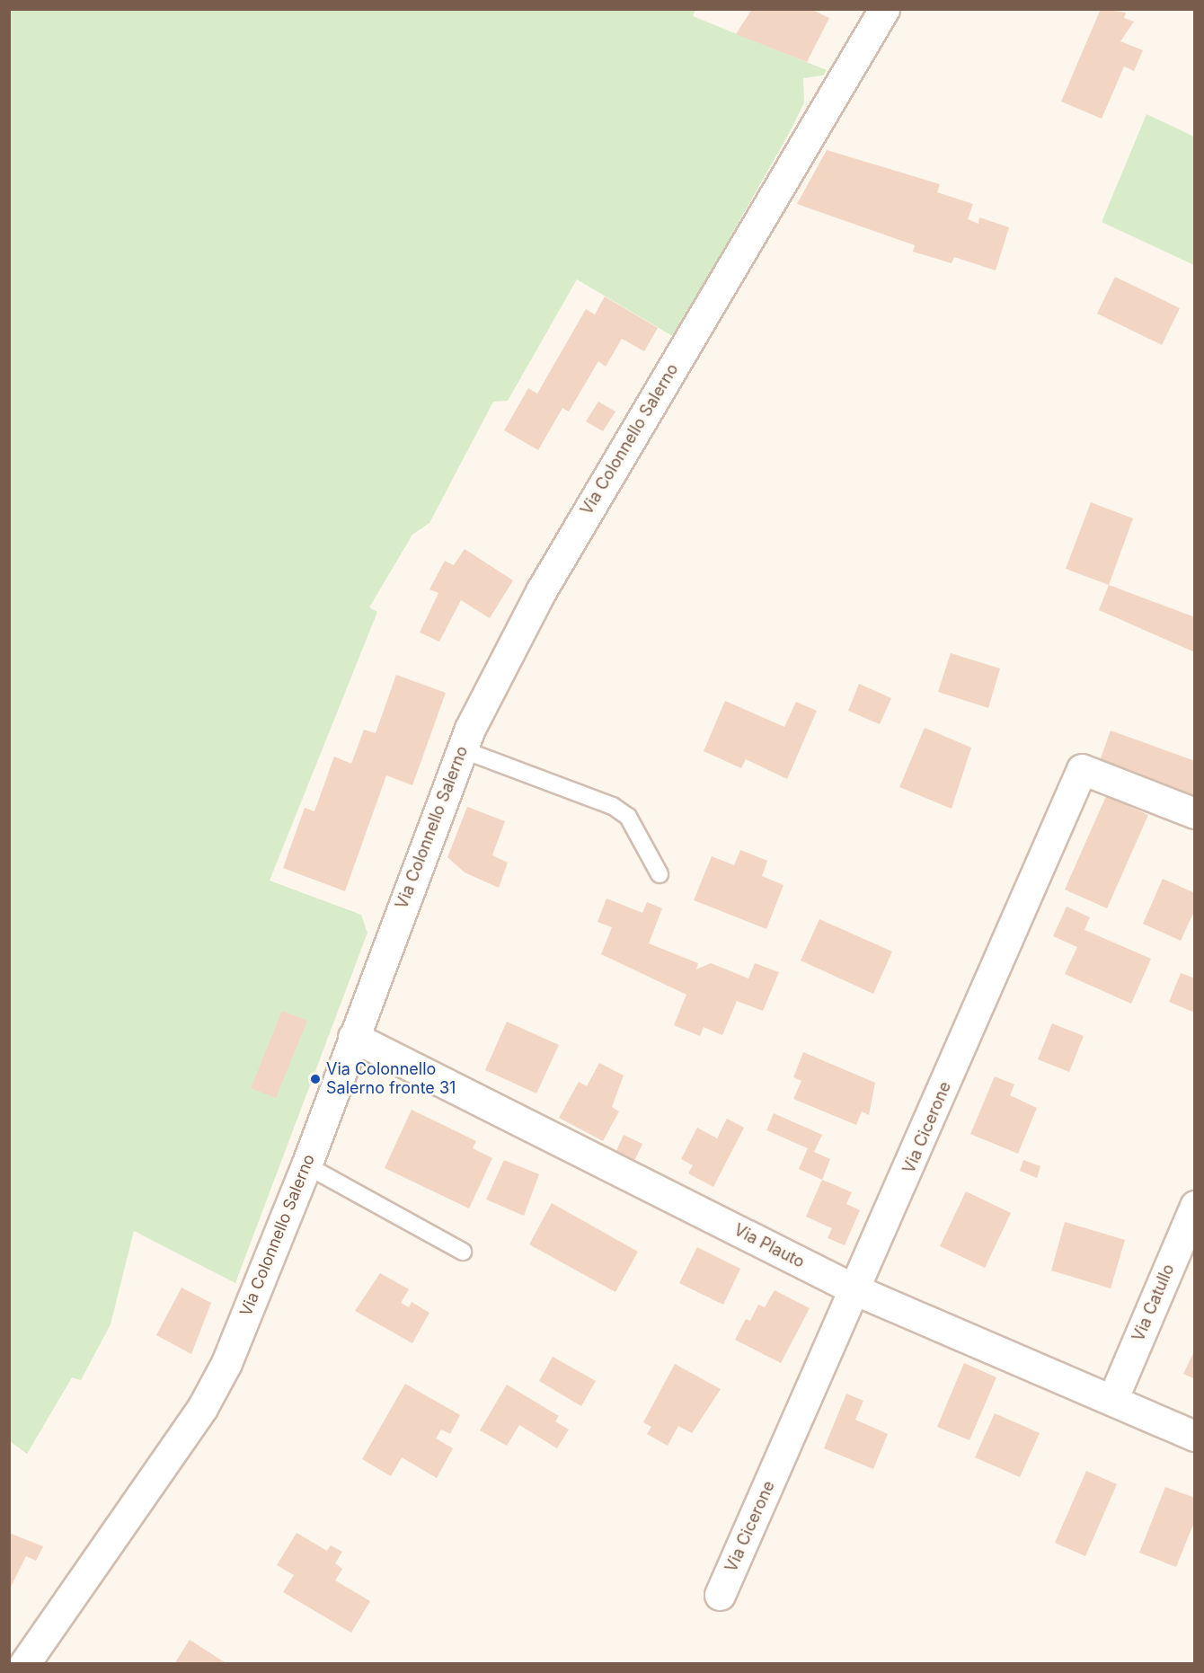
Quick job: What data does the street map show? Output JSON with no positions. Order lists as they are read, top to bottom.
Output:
{
  "streets": {
    "street": [
      "Via Colonnello Salerno",
      "Via Cicerone",
      "Via Plauto",
      "Via Catullo"
    ]
  },
  "crossings": [
    ["Via Colonnello Salerno", "Via Plauto"],
    ["Via Cicerone", "Via Plauto"],
    ["Via Plauto", "Via Catullo"]
  ],
  "places": ["Via Colonnello Salerno fronte 31"]
}
